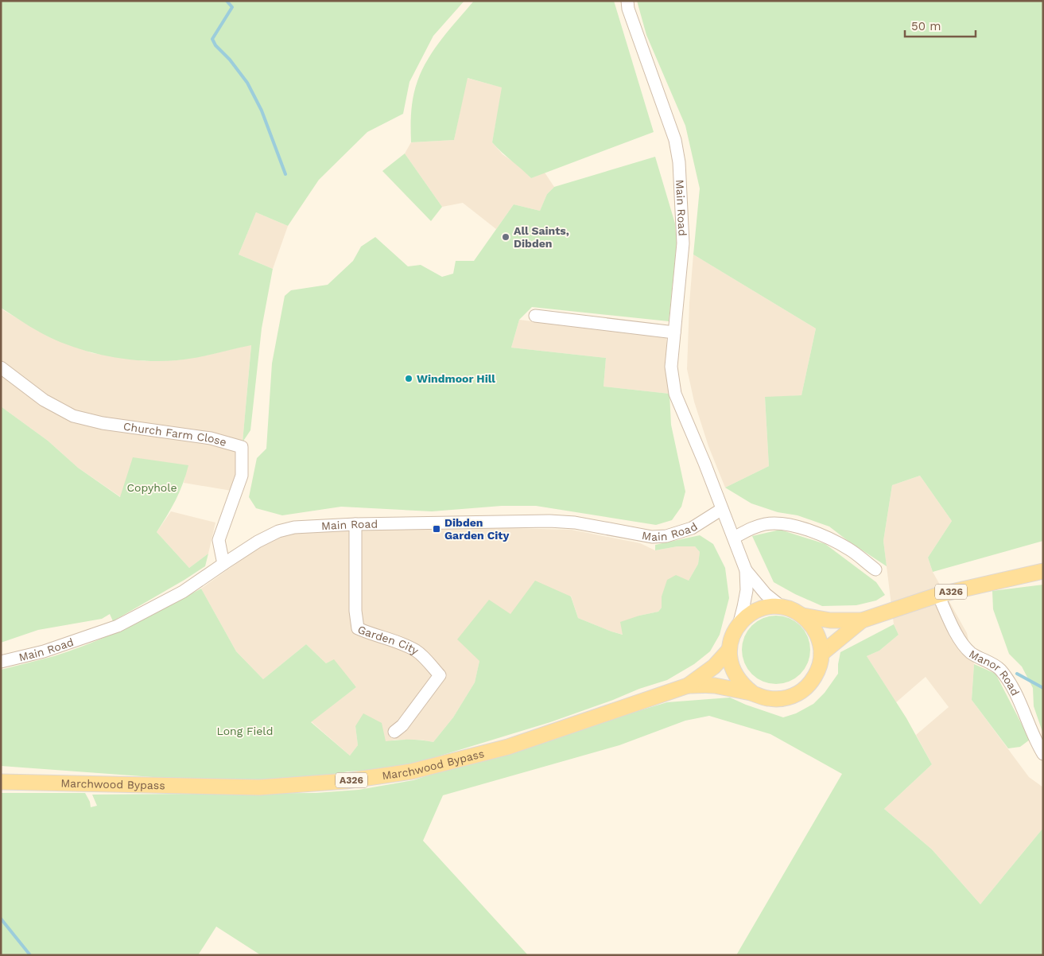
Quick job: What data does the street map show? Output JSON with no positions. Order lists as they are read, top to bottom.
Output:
{
  "streets": {
    "main road": ["A326", "Marchwood Bypass"],
    "street": [
      "Main Road",
      "Church Farm Close",
      "Garden City",
      "Manor Road"
    ]
  },
  "crossings": [
    ["Main Road", "Church Farm Close"],
    ["Main Road", "A326"],
    ["Main Road", "Garden City"],
    ["Main Road", "Marchwood Bypass"],
    ["A326", "Manor Road"],
    ["A326", "Marchwood Bypass"]
  ],
  "parks": ["Copyhole", "Long Field"],
  "places": {
    "other": ["All Saints, Dibden", "Windmoor Hill"],
    "transit": ["Dibden Garden City"]
  },
  "scale_bar": "50 m"
}
